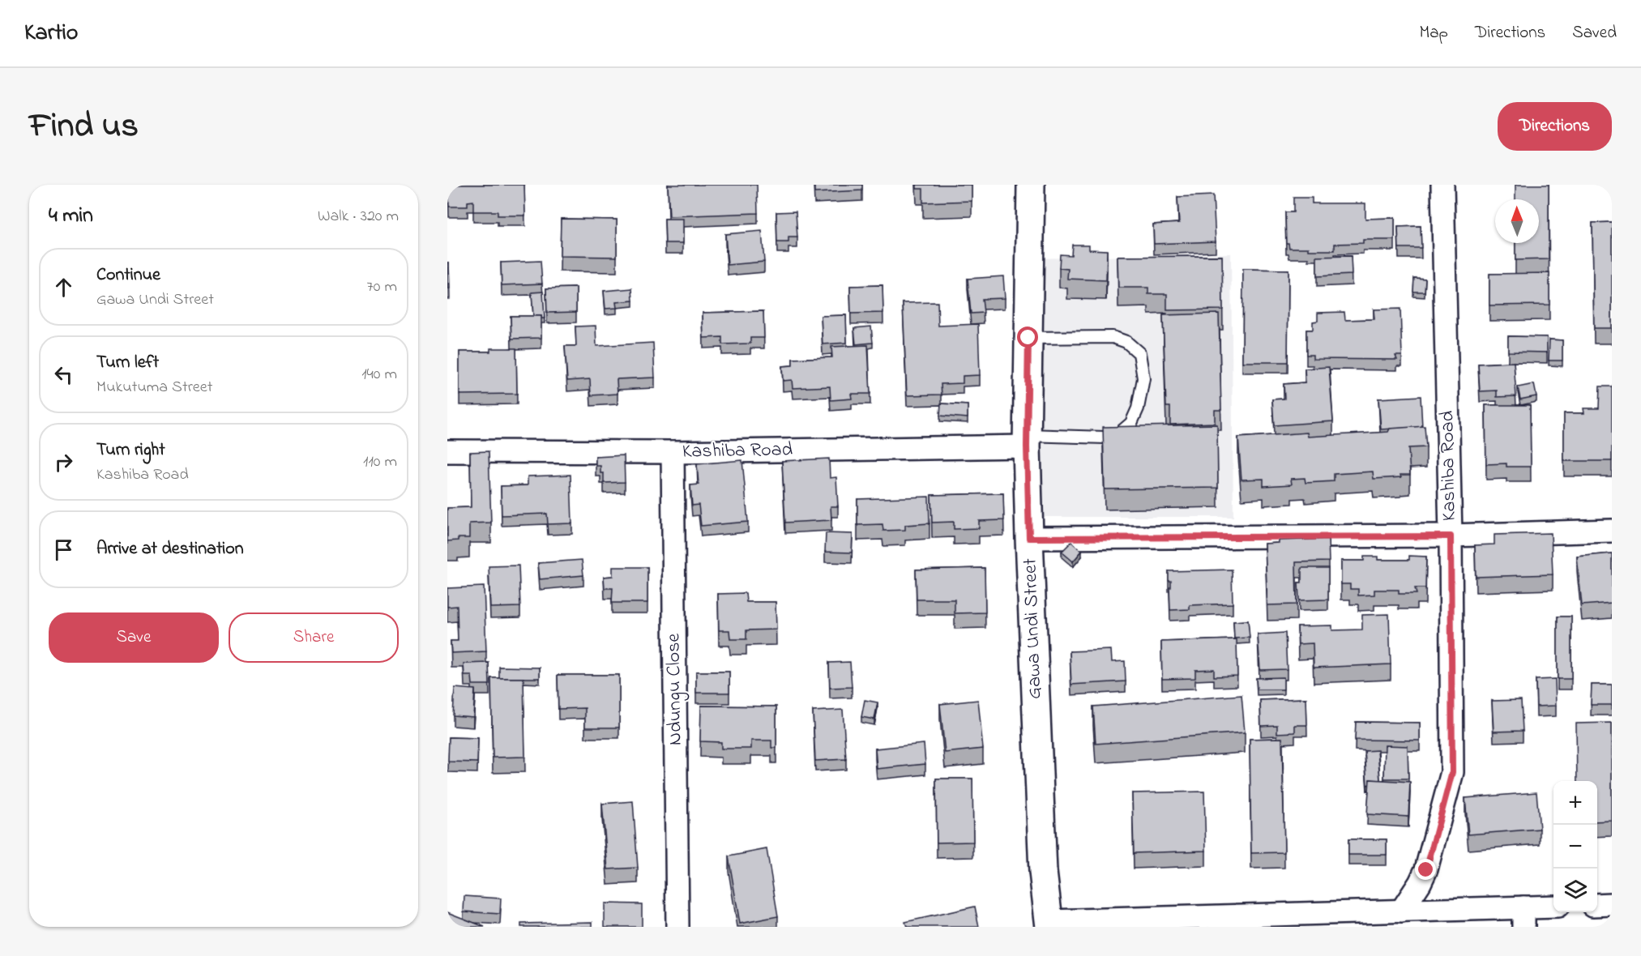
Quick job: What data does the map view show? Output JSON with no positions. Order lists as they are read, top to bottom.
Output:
{
  "streets": {
    "street": ["Kashiba Road", "Gawa Undi Street", "Ndungu Close"]
  },
  "crossings": [
    ["Kashiba Road", "Gawa Undi Street"],
    ["Kashiba Road", "Ndungu Close"]
  ],
  "north": "top",
  "page": {
    "header": "Kartio",
    "nav": ["Map", "Directions", "Saved"],
    "title": "Find us",
    "buttons": [
      "Directions",
      ["Save", "Share"]
    ],
    "heading": ["4 min", "Walk · 320 m"],
    "list": [
      ["Continue", "Gawa Undi Street", "70 m"],
      ["Turn left", "Mukutuma Street", "140 m"],
      ["Turn right", "Kashiba Road", "110 m"],
      "Arrive at destination"
    ],
    "map_buttons": ["+", "−"]
  }
}
